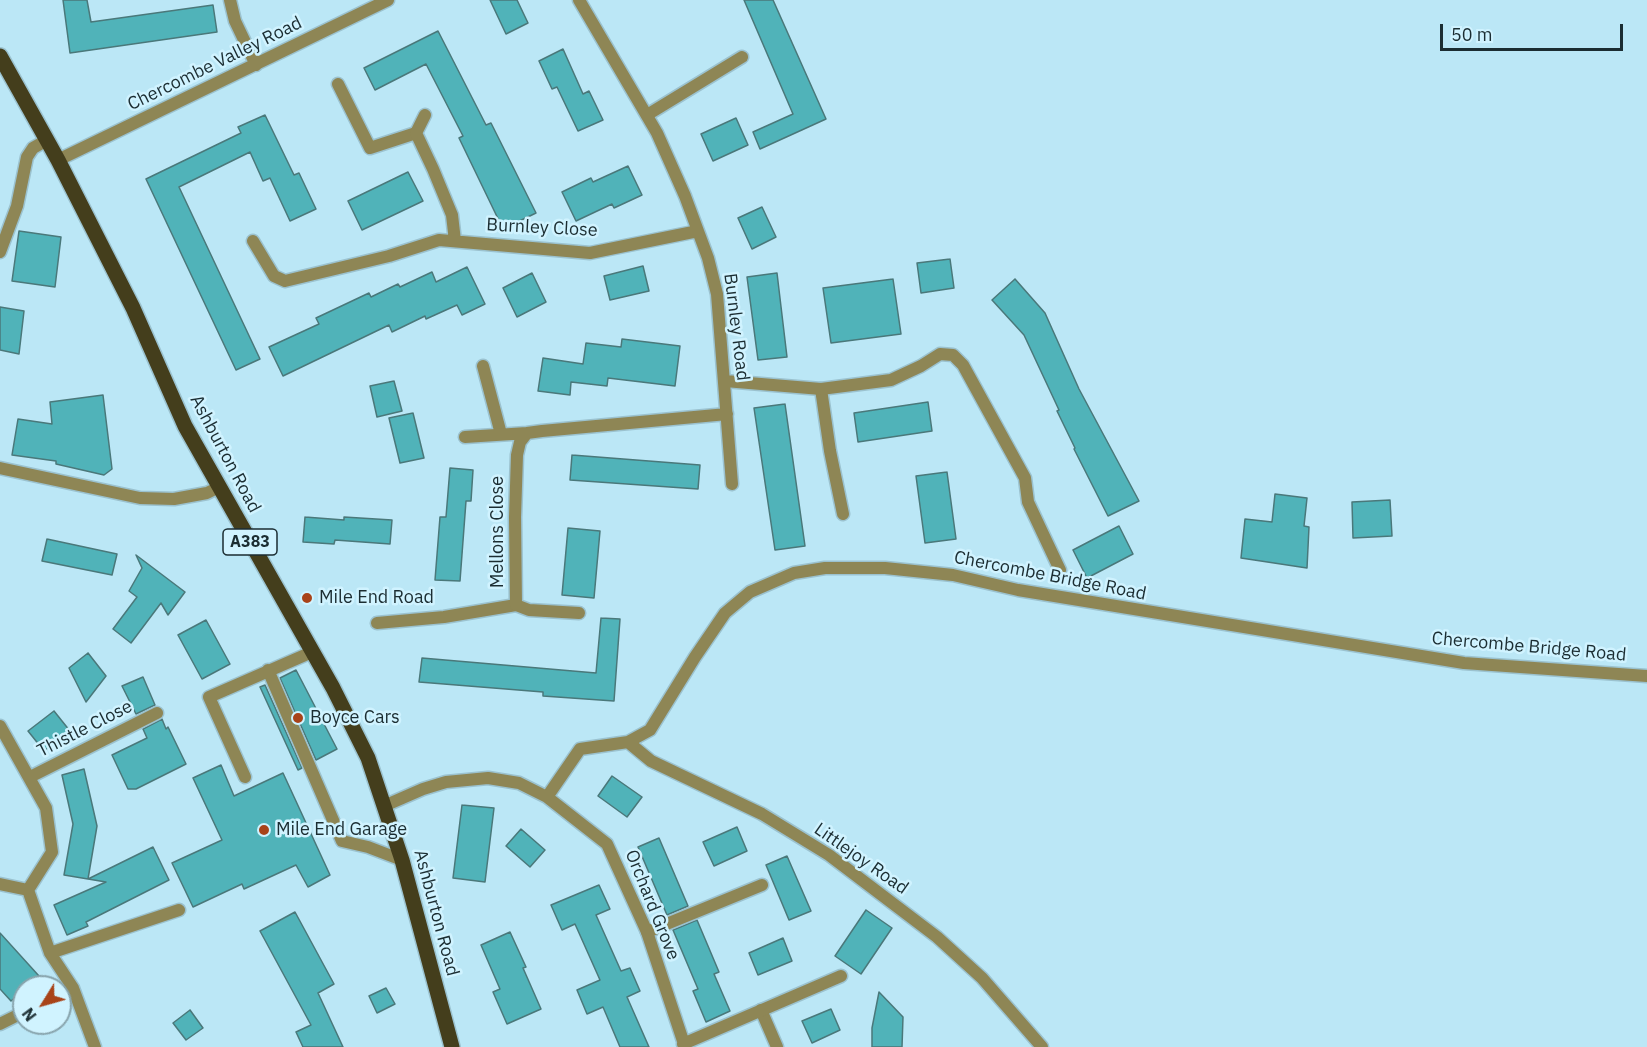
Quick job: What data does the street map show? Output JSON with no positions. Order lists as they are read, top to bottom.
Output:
{
  "streets": {
    "main road": ["Ashburton Road", "A383"],
    "street": [
      "Chercombe Valley Road",
      "Burnley Close",
      "Burnley Road",
      "Mellons Close",
      "Chercombe Bridge Road",
      "Thistle Close",
      "Littlejoy Road",
      "Orchard Grove"
    ]
  },
  "crossings": [
    ["Chercombe Valley Road", "Ashburton Road"],
    ["Burnley Close", "Burnley Road"],
    ["Ashburton Road", "Orchard Grove"],
    ["Chercombe Bridge Road", "Littlejoy Road"],
    ["Chercombe Bridge Road", "Orchard Grove"]
  ],
  "places": ["Mile End Road", "Boyce Cars", "Mile End Garage"],
  "scale_bar": "50 m",
  "north": "bottom left"
}
